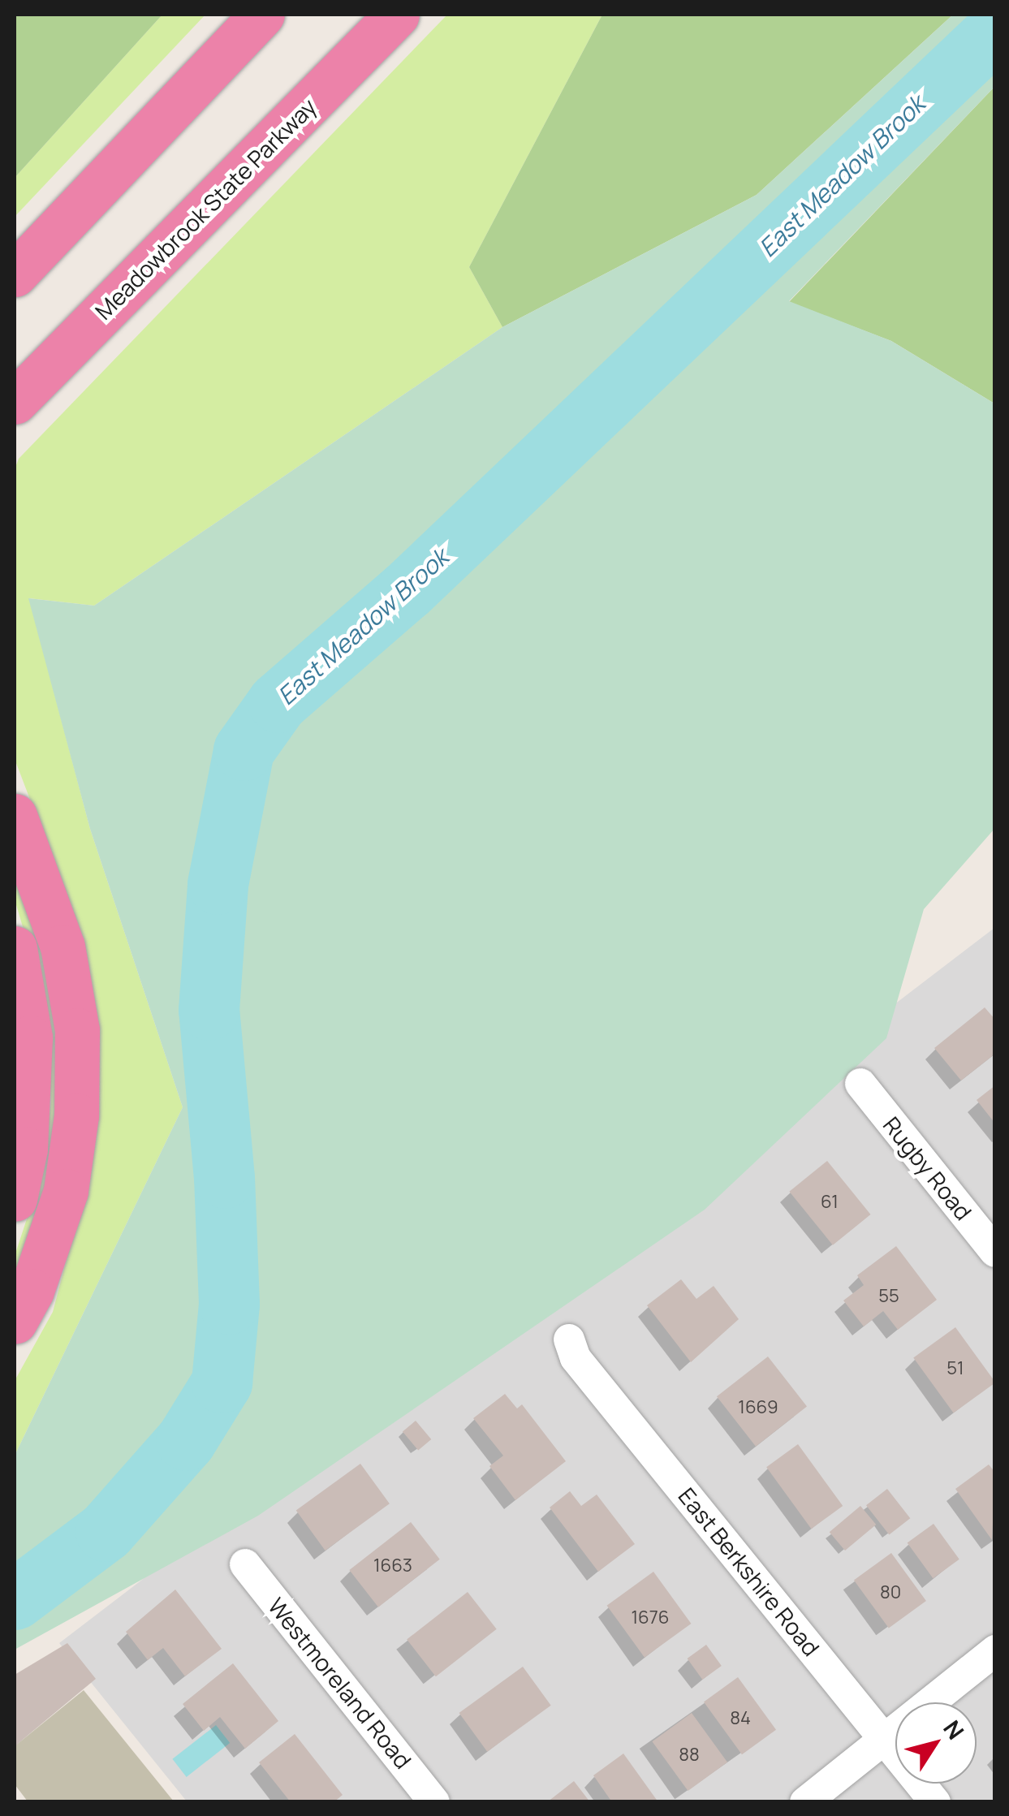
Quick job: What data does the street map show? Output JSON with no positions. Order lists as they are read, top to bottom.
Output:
{
  "streets": {
    "highway": ["Meadowbrook State Parkway"],
    "street": ["Rugby Road", "East Berkshire Road", "Westmoreland Road"]
  },
  "water": ["East Meadow Brook"],
  "house_numbers": [
    "61",
    "55",
    "51",
    "1669",
    "1663",
    "80",
    "1676",
    "84",
    "88"
  ],
  "north": "top right"
}
